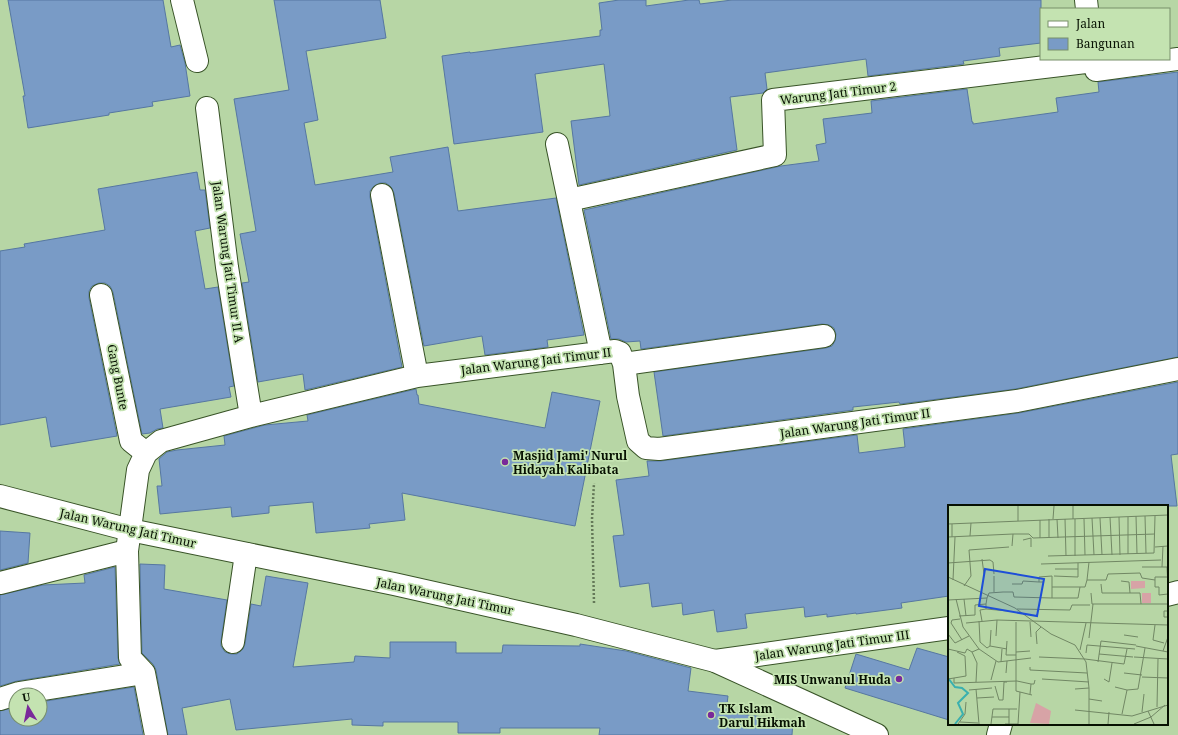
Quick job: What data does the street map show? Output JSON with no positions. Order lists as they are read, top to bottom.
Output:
{
  "streets": {
    "street": [
      "Warung Jati Timur 2",
      "Jalan Warung Jati Timur II A",
      "Jalan Warung Jati Timur II",
      "Gang Bunte",
      "Jalan Warung Jati Timur",
      "Jalan Warung Jati Timur III"
    ]
  },
  "crossings": [
    ["Jalan Warung Jati Timur II A", "Jalan Warung Jati Timur II"],
    ["Jalan Warung Jati Timur II", "Gang Bunte"],
    ["Jalan Warung Jati Timur II", "Jalan Warung Jati Timur"],
    ["Jalan Warung Jati Timur", "Jalan Warung Jati Timur III"]
  ],
  "places": ["Masjid Jami' Nurul Hidayah Kalibata", "MIS Unwanul Huda", "TK Islam Darul Hikmah"],
  "legend": ["Jalan", "Bangunan"],
  "north": "top"
}
